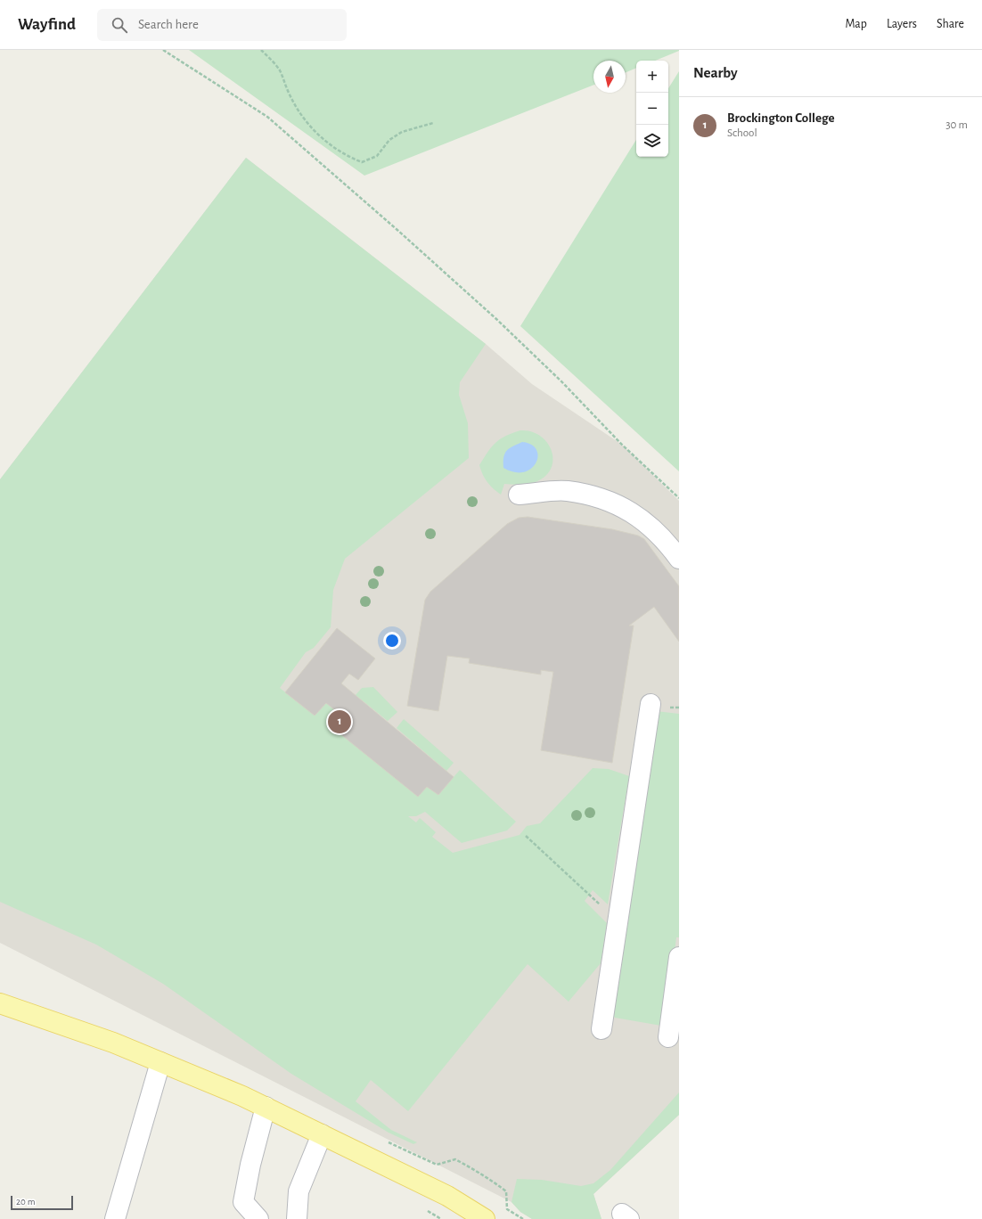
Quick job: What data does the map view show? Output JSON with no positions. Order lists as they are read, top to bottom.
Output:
{
  "scale_bar": "20 m",
  "north": "bottom",
  "page": {
    "header": "Wayfind",
    "search": "Search here",
    "nav": ["Map", "Layers", "Share"],
    "heading": "Nearby",
    "map_buttons": ["+", "−"],
    "list": [
      {
        "mark": "1",
        "name": "Brockington College",
        "note": "School",
        "value": "30 m"
      }
    ],
    "pins": "1",
    "scale": "20 m"
  }
}
